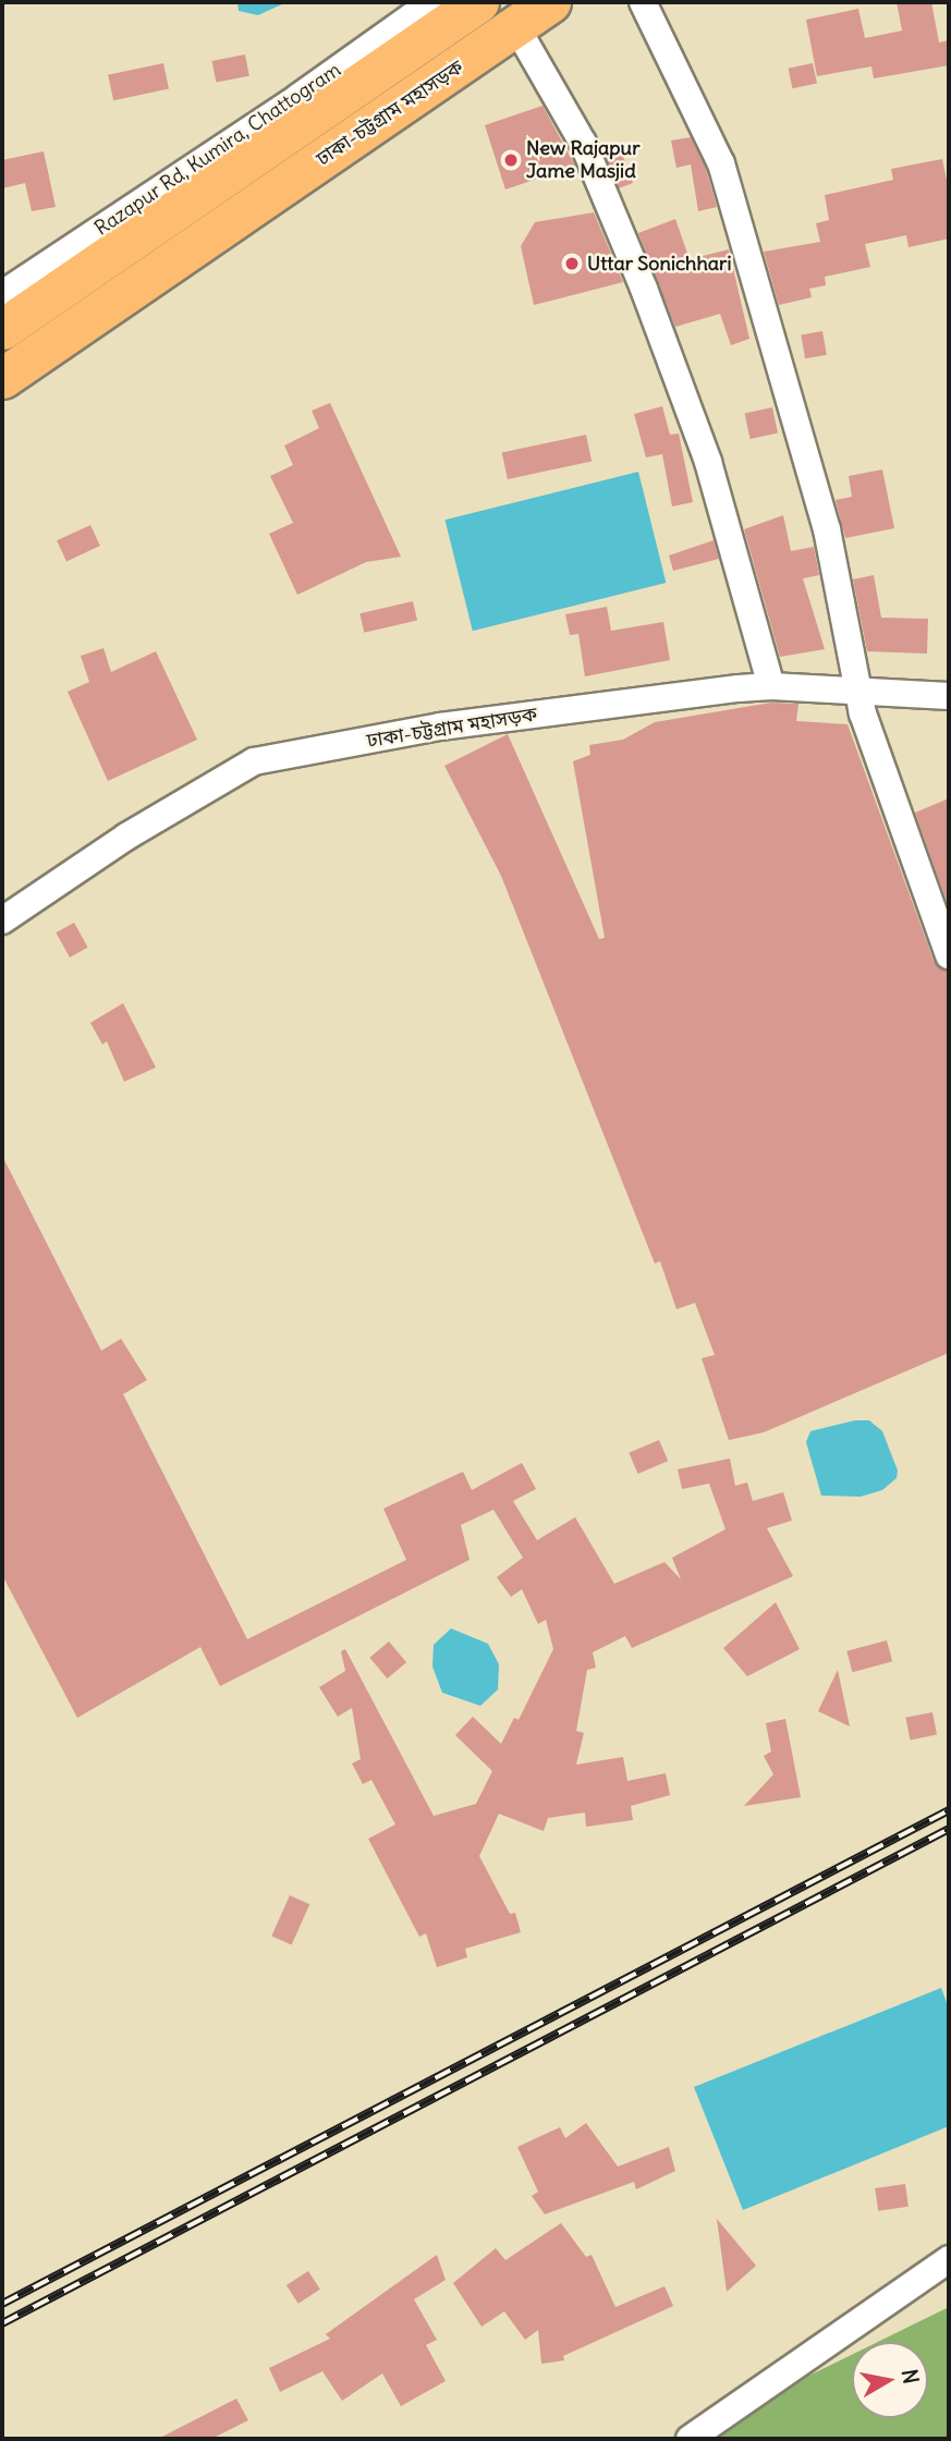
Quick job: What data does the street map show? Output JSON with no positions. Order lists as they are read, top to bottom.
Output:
{
  "streets": {
    "highway": ["ঢাকা-চট্টগ্রাম মহাসড়ক"],
    "street": ["Razapur Rd, Kumira, Chattogram"]
  },
  "places": ["New Rajapur Jame Masjid", "Uttar Sonichhari"],
  "north": "right"
}
